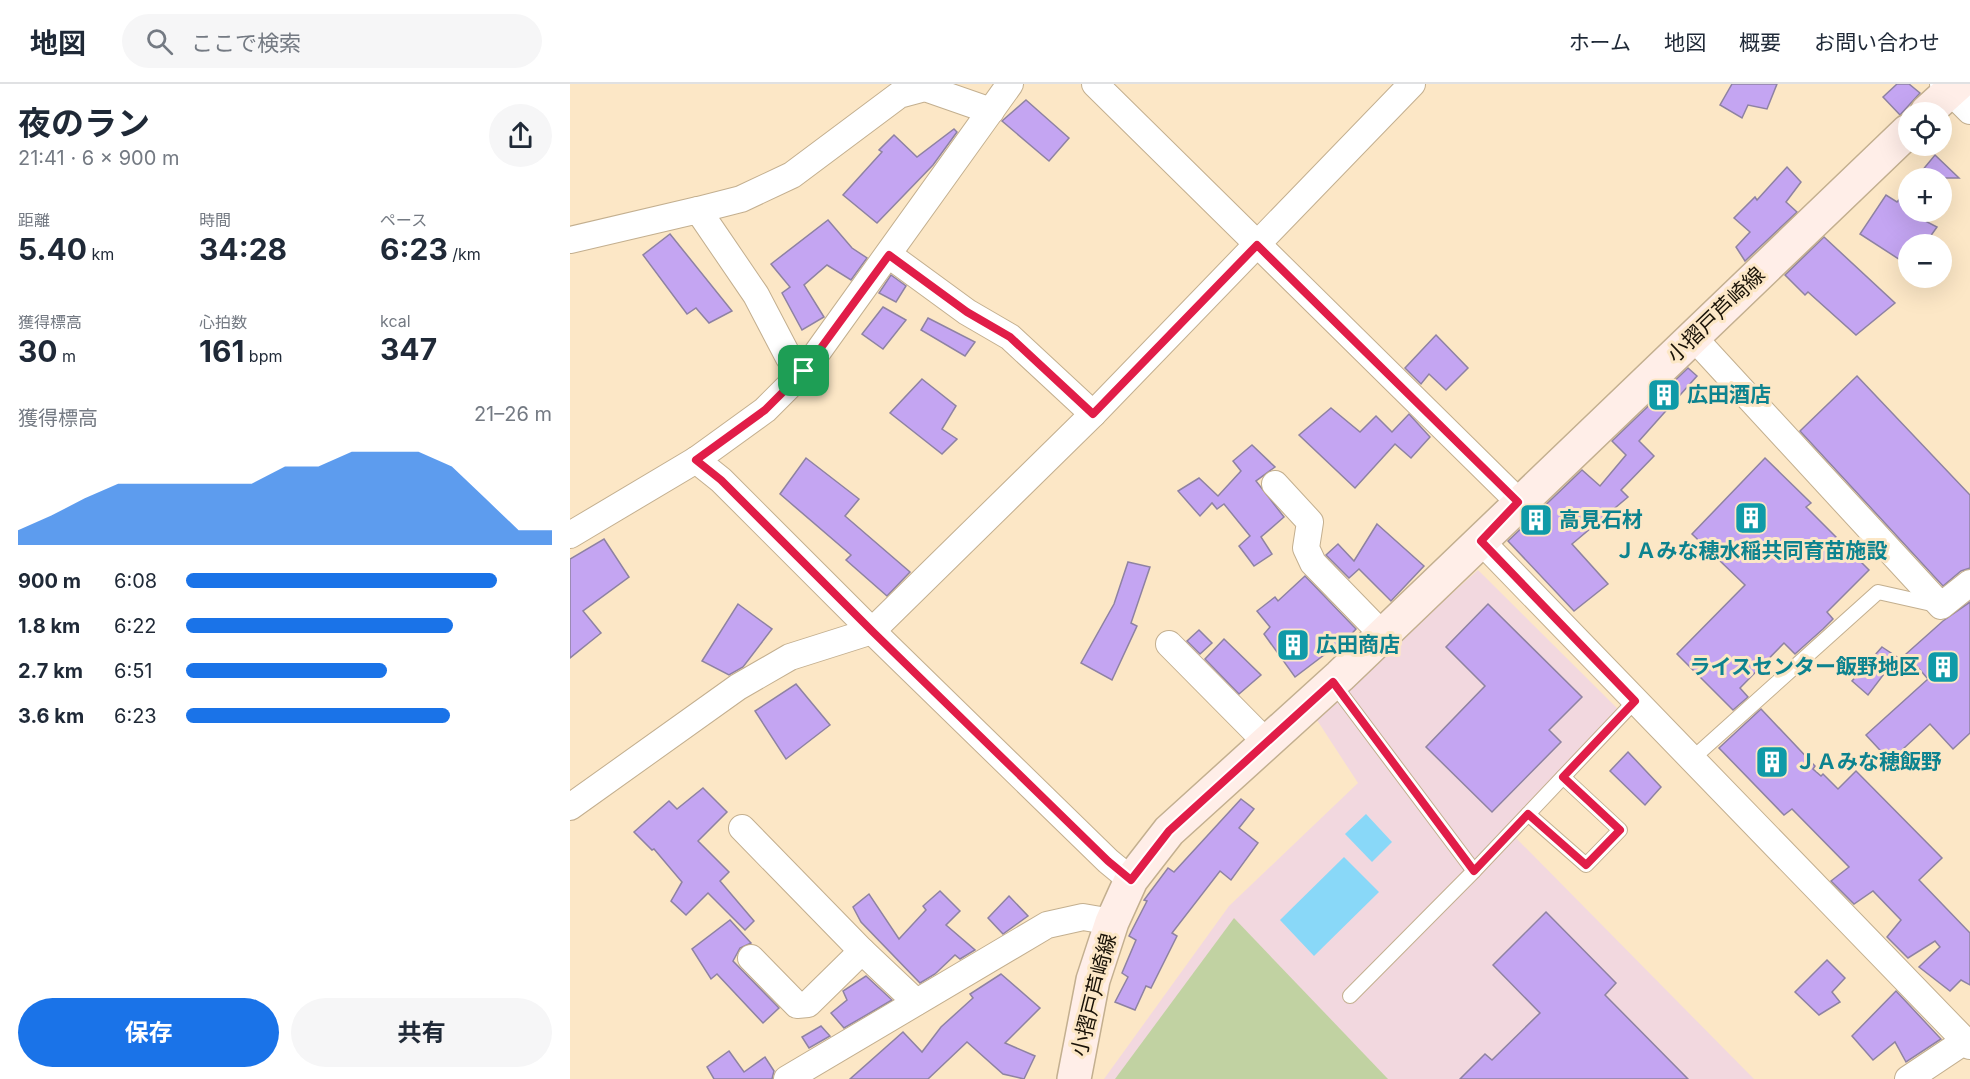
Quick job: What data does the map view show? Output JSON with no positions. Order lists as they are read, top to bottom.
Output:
{
  "streets": {
    "main road": ["小摺戸芦崎線"]
  },
  "places": {
    "building": [
      "広田酒店",
      "ＪＡみな穂水稲共同育苗施設",
      "高見石材",
      "広田商店",
      "ライスセンター飯野地区",
      "ＪＡみな穂飯野"
    ]
  },
  "page": {
    "header": "地図",
    "search": "ここで検索",
    "nav": [
      "ホーム",
      "地図",
      "概要",
      "お問い合わせ"
    ],
    "heading": ["夜のラン", "21:41 · 6 × 900 m"],
    "map_buttons": ["+", "−"],
    "stats": [
      ["距離", "5.40 km"],
      ["時間", "34:28"],
      ["ペース", "6:23 /km"],
      ["獲得標高", "30 m"],
      ["心拍数", "161 bpm"],
      ["kcal", "347"]
    ],
    "chart": ["獲得標高", "21–26 m"],
    "list": [
      {
        "name": "900 m",
        "note": "6:08"
      },
      {
        "name": "1.8 km",
        "note": "6:22"
      },
      {
        "name": "2.7 km",
        "note": "6:51"
      },
      {
        "name": "3.6 km",
        "note": "6:23"
      }
    ],
    "buttons": ["保存", "共有"]
  }
}
